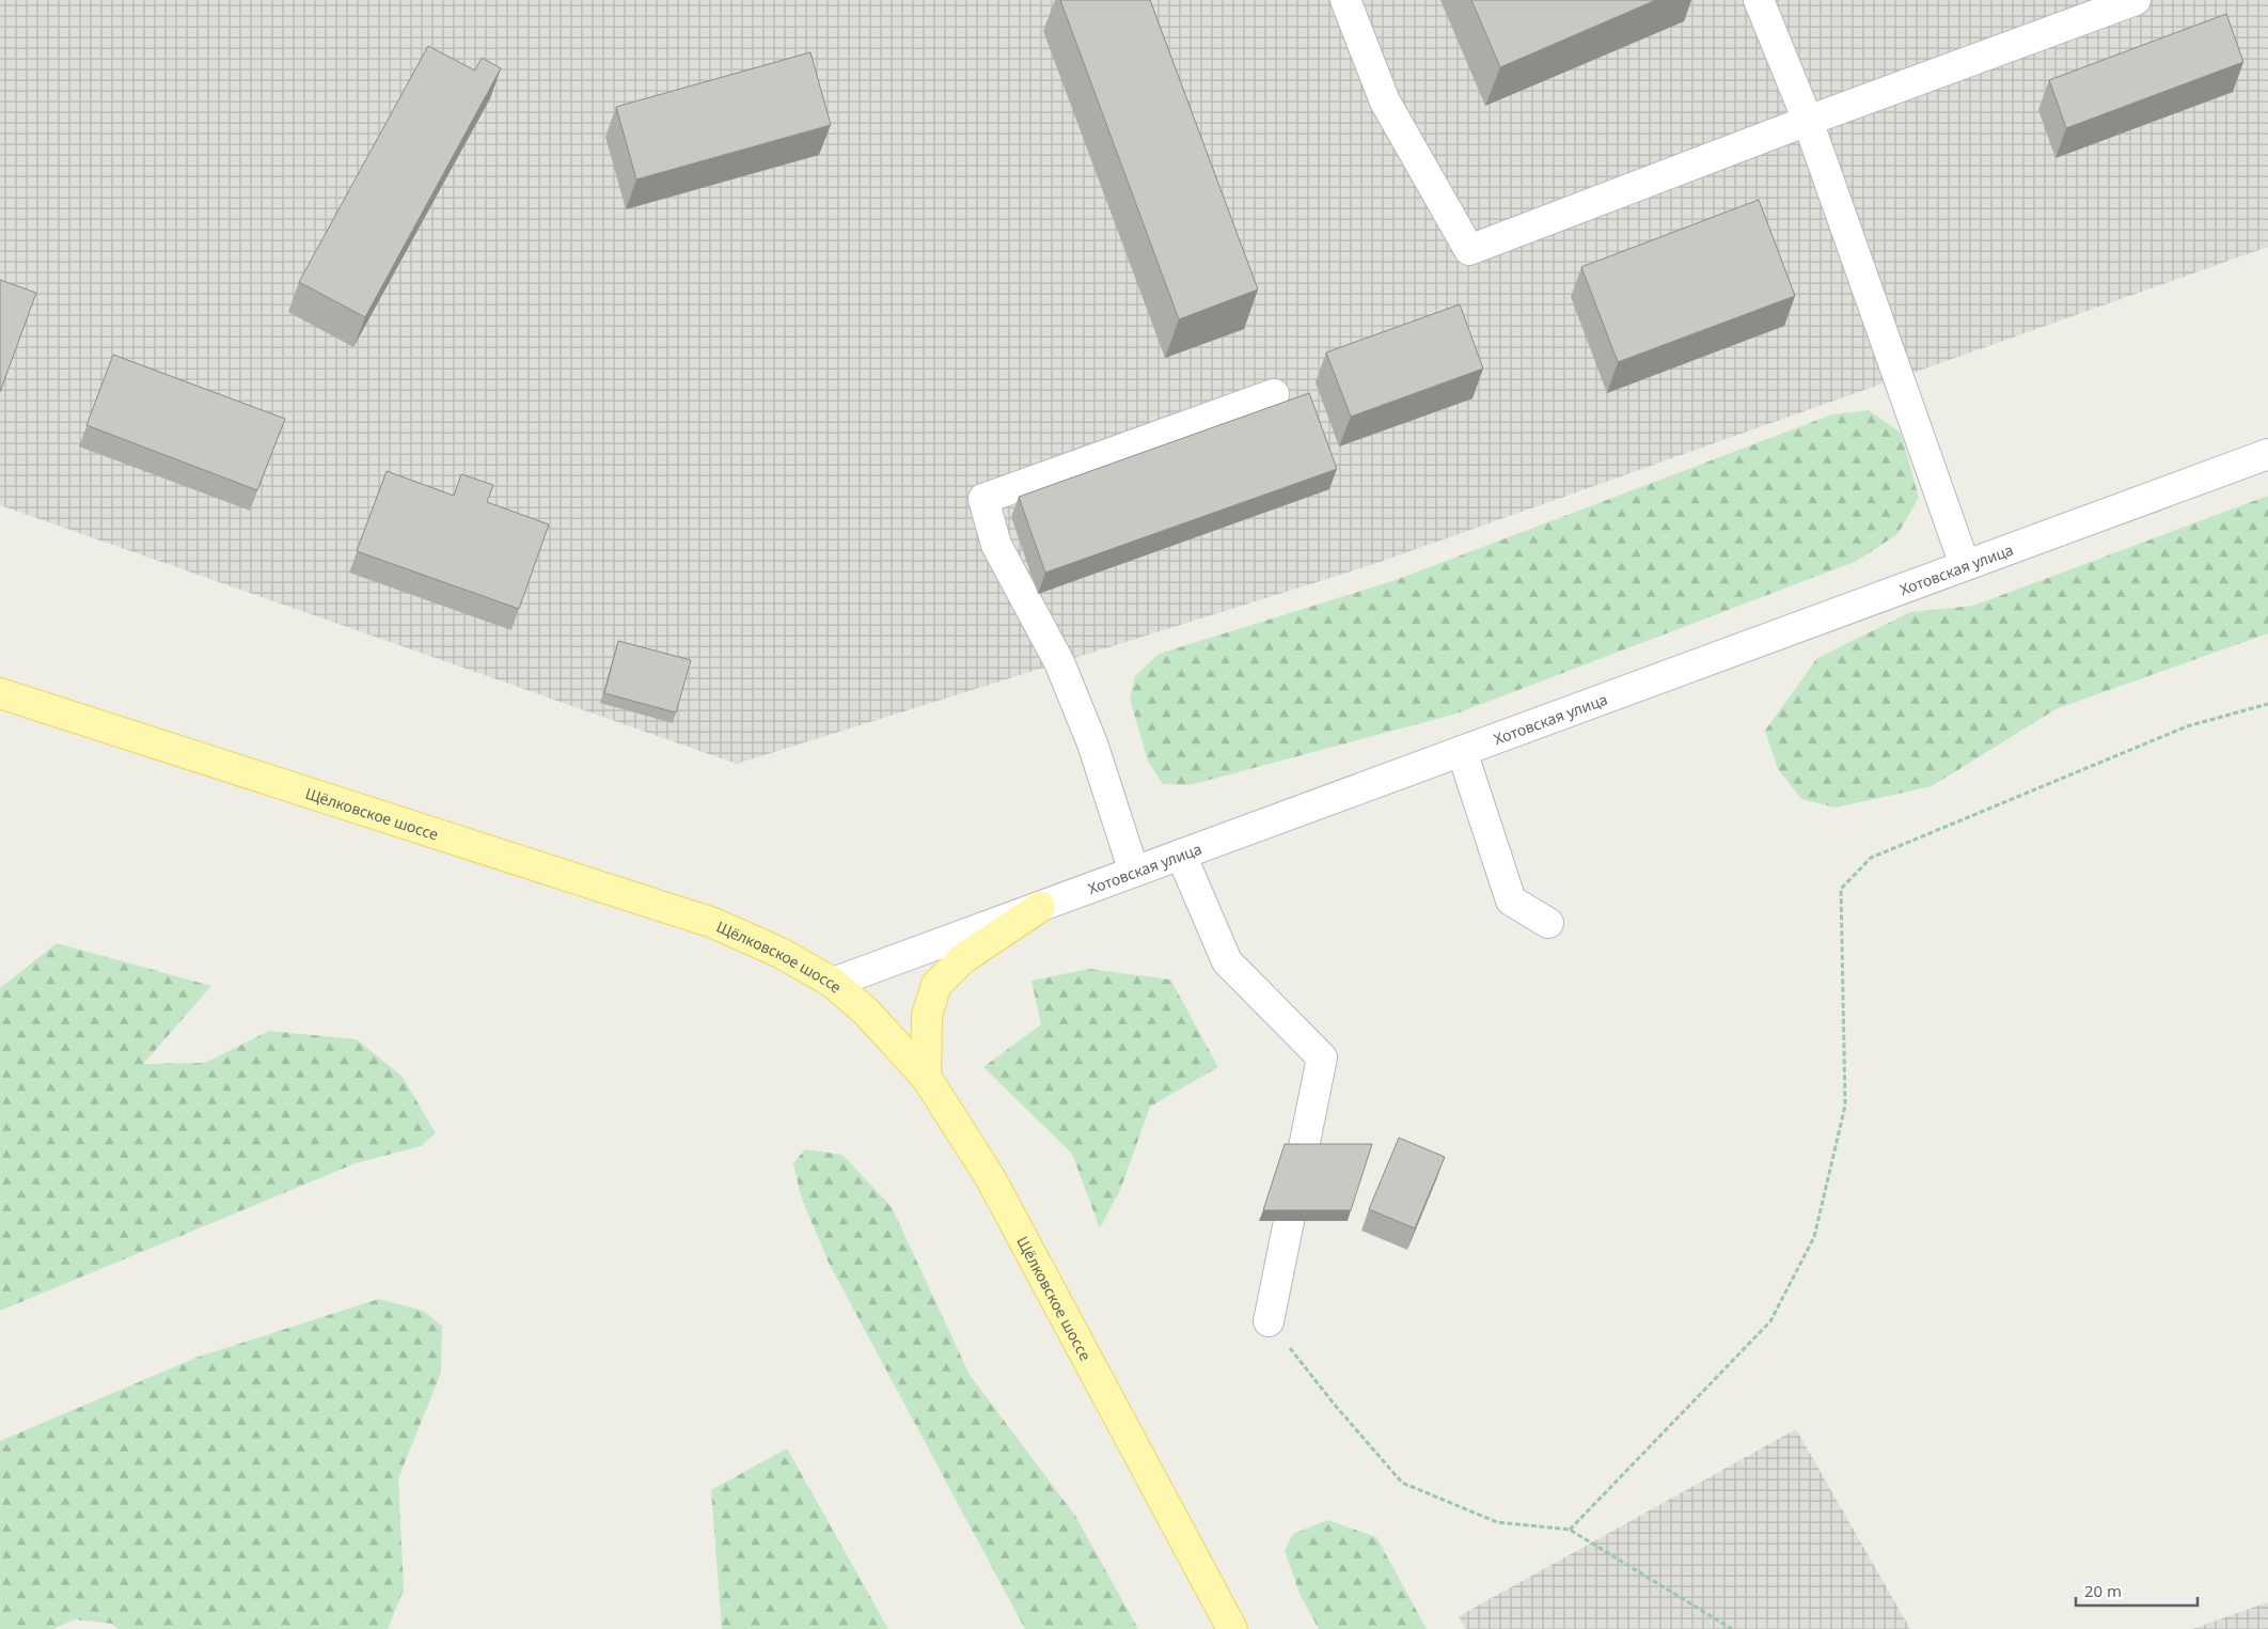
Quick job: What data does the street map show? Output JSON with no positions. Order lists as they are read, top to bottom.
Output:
{
  "streets": {
    "main road": ["Щёлковское шоссе"],
    "street": ["Хотовская улица"]
  },
  "crossings": [
    ["Хотовская улица", "Щёлковское шоссе"]
  ],
  "scale_bar": "20 m"
}
